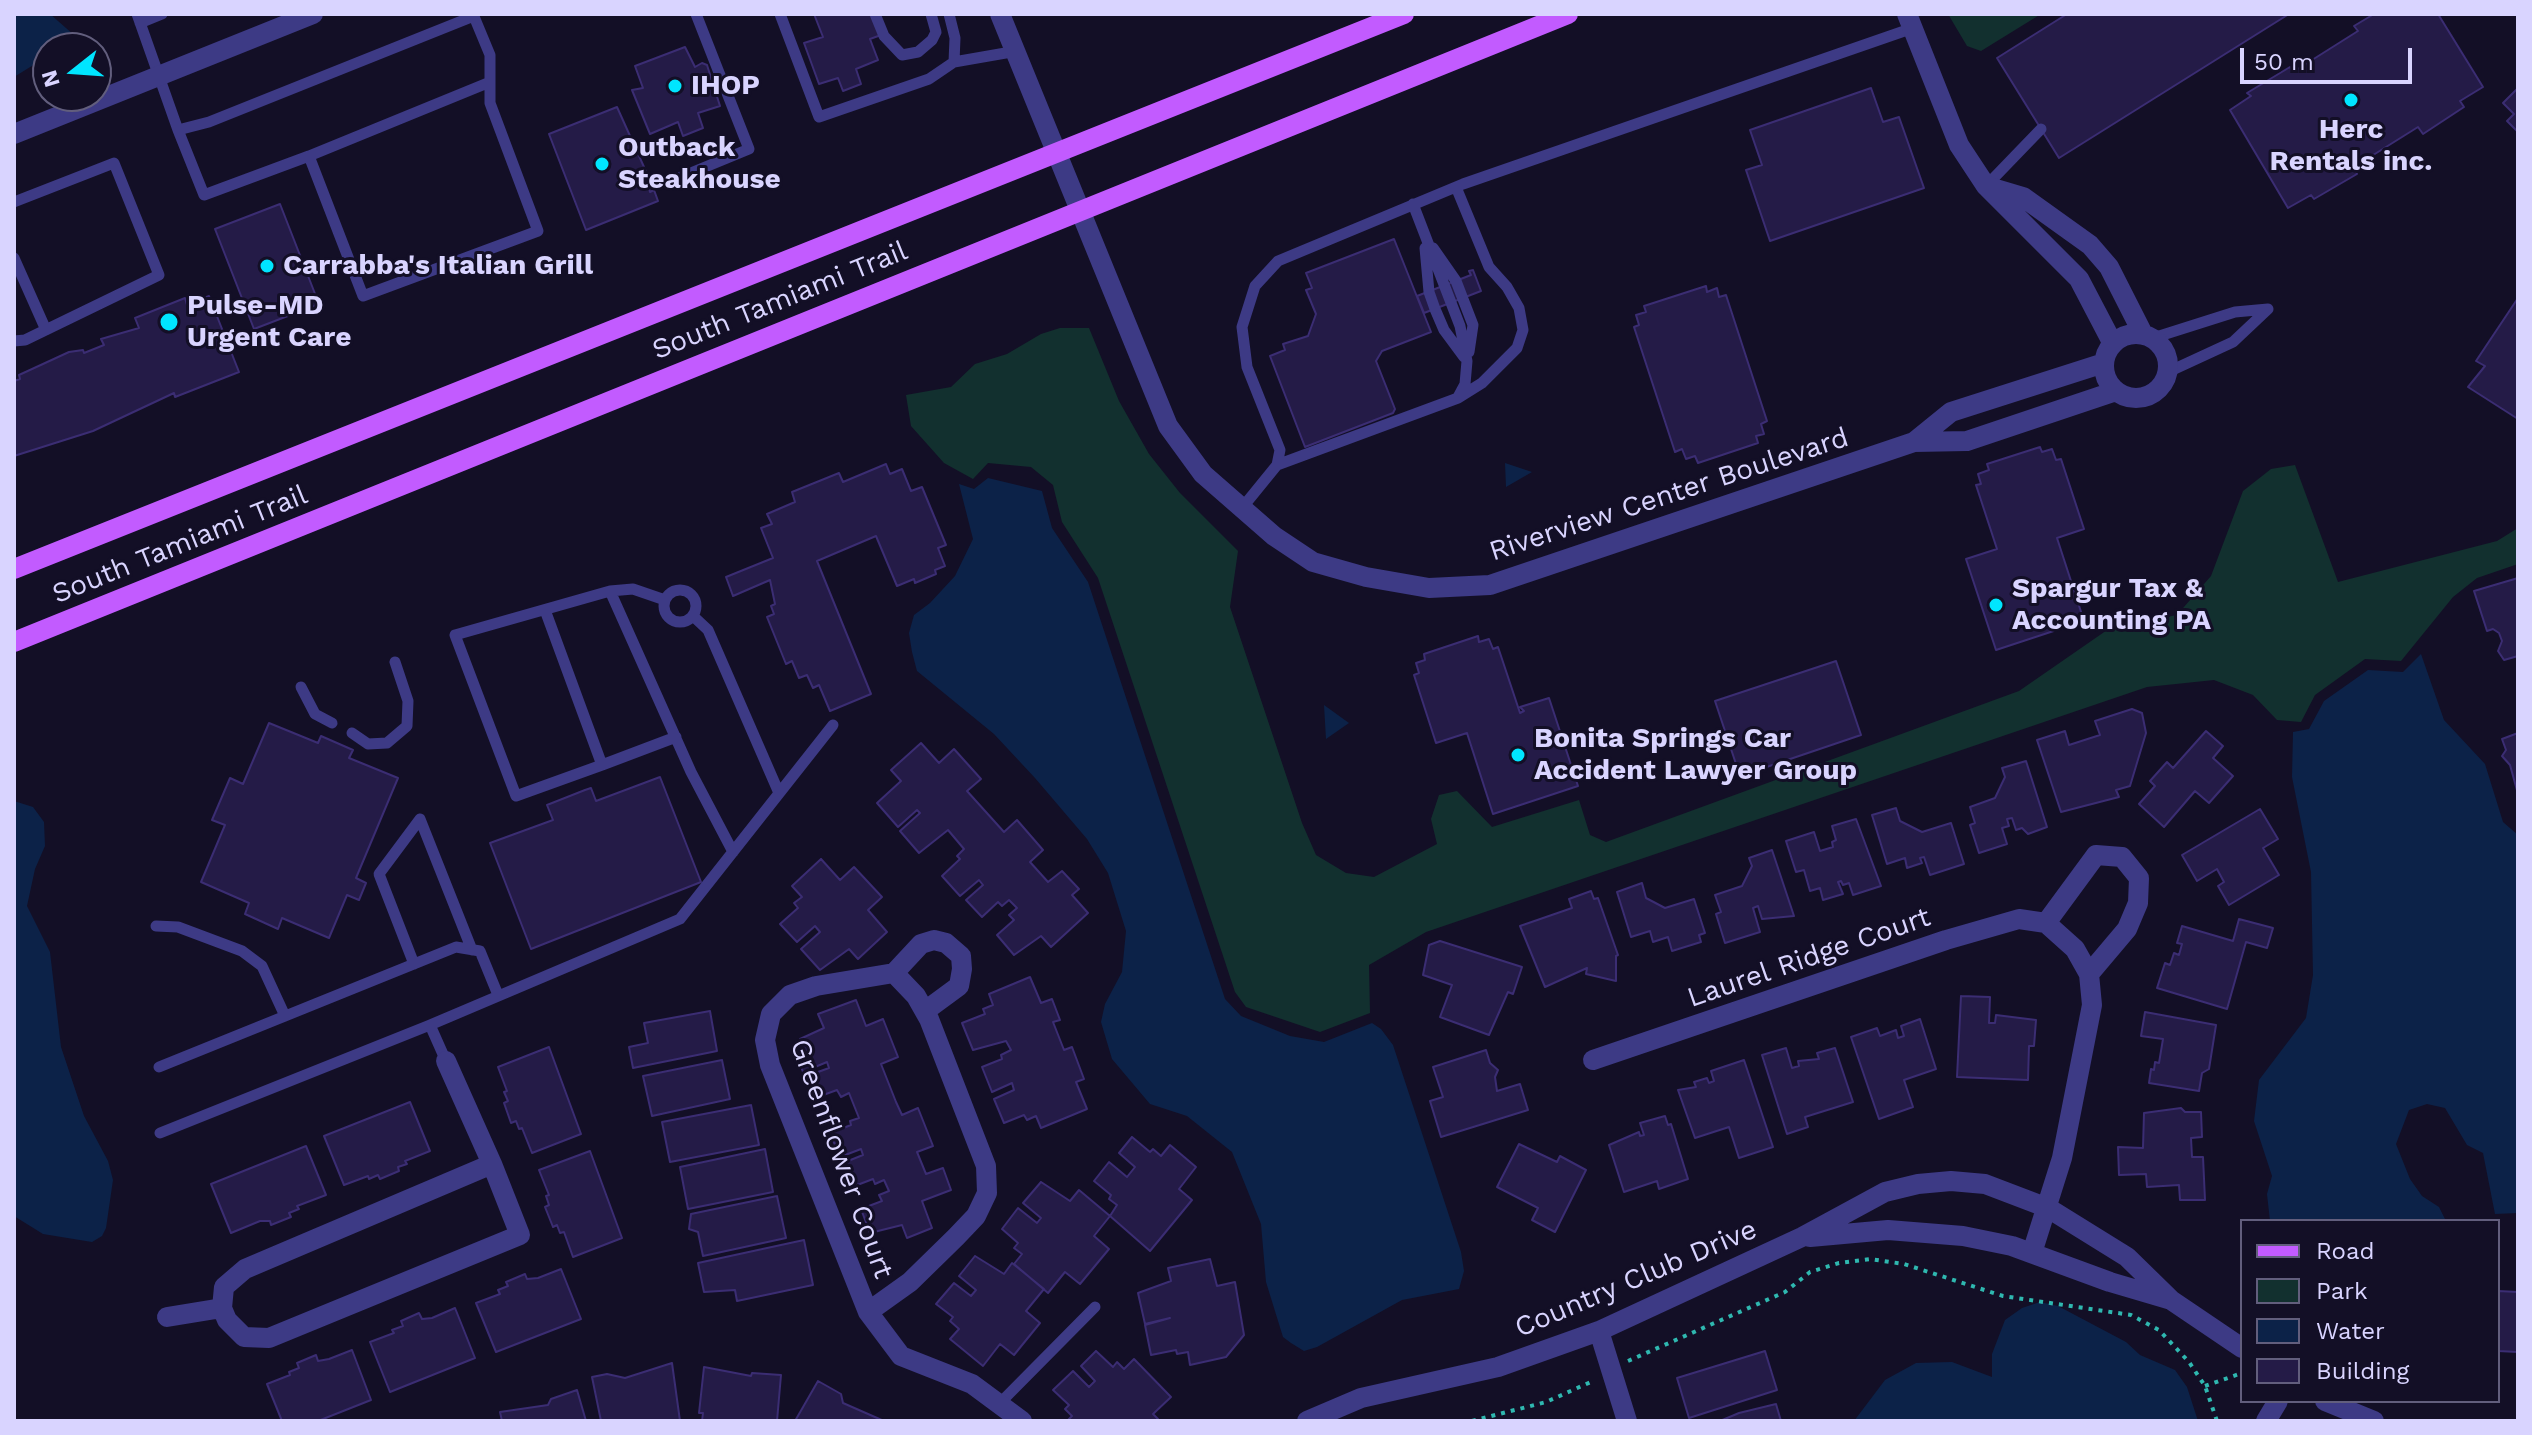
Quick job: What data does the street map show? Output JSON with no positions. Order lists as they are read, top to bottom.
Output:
{
  "streets": {
    "main road": ["South Tamiami Trail"],
    "street": [
      "Riverview Center Boulevard",
      "Laurel Ridge Court",
      "Greenflower Court",
      "Country Club Drive"
    ]
  },
  "crossings": [
    ["South Tamiami Trail", "Riverview Center Boulevard"]
  ],
  "places": [
    "IHOP",
    "Herc Rentals inc.",
    "Outback Steakhouse",
    "Carrabba's Italian Grill",
    "Pulse-MD Urgent Care",
    "Spargur Tax & Accounting PA",
    "Bonita Springs Car Accident Lawyer Group"
  ],
  "legend": [
    "Road",
    "Park",
    "Water",
    "Building"
  ],
  "scale_bar": "50 m",
  "north": "left"
}
